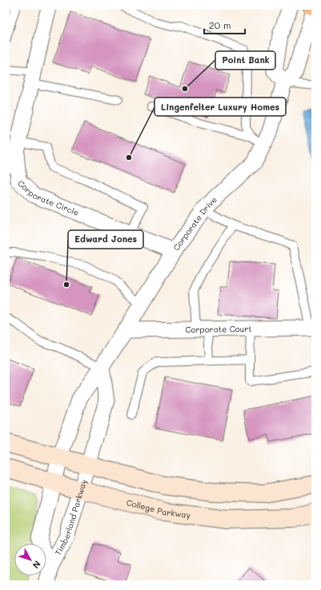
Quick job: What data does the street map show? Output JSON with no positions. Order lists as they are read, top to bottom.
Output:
{
  "streets": {
    "main road": ["College Parkway"],
    "street": [
      "Corporate Circle",
      "Corporate Drive",
      "Corporate Court",
      "Timberland Parkway"
    ]
  },
  "crossings": [
    ["Corporate Circle", "Corporate Drive"],
    ["Corporate Drive", "Corporate Court"],
    ["Corporate Drive", "Timberland Parkway"],
    ["College Parkway", "Timberland Parkway"]
  ],
  "places": ["Point Bank", "Lingenfelter Luxury Homes", "Edward Jones"],
  "scale_bar": "20 m",
  "north": "bottom right"
}
